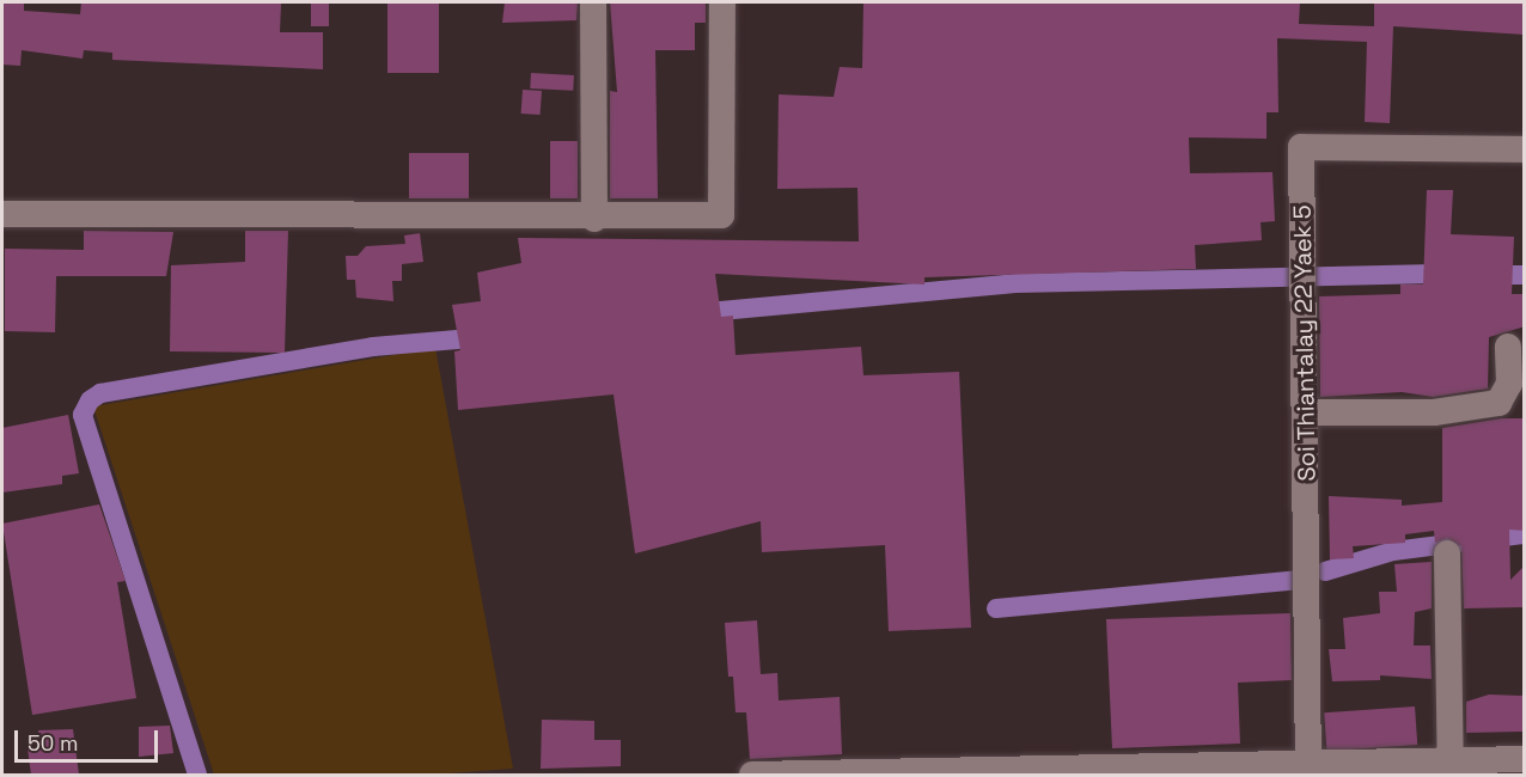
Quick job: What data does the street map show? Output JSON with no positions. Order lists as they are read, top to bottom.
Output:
{
  "streets": {
    "street": ["Soi Thiantalay 22 Yaek 5"]
  },
  "scale_bar": "50 m"
}
